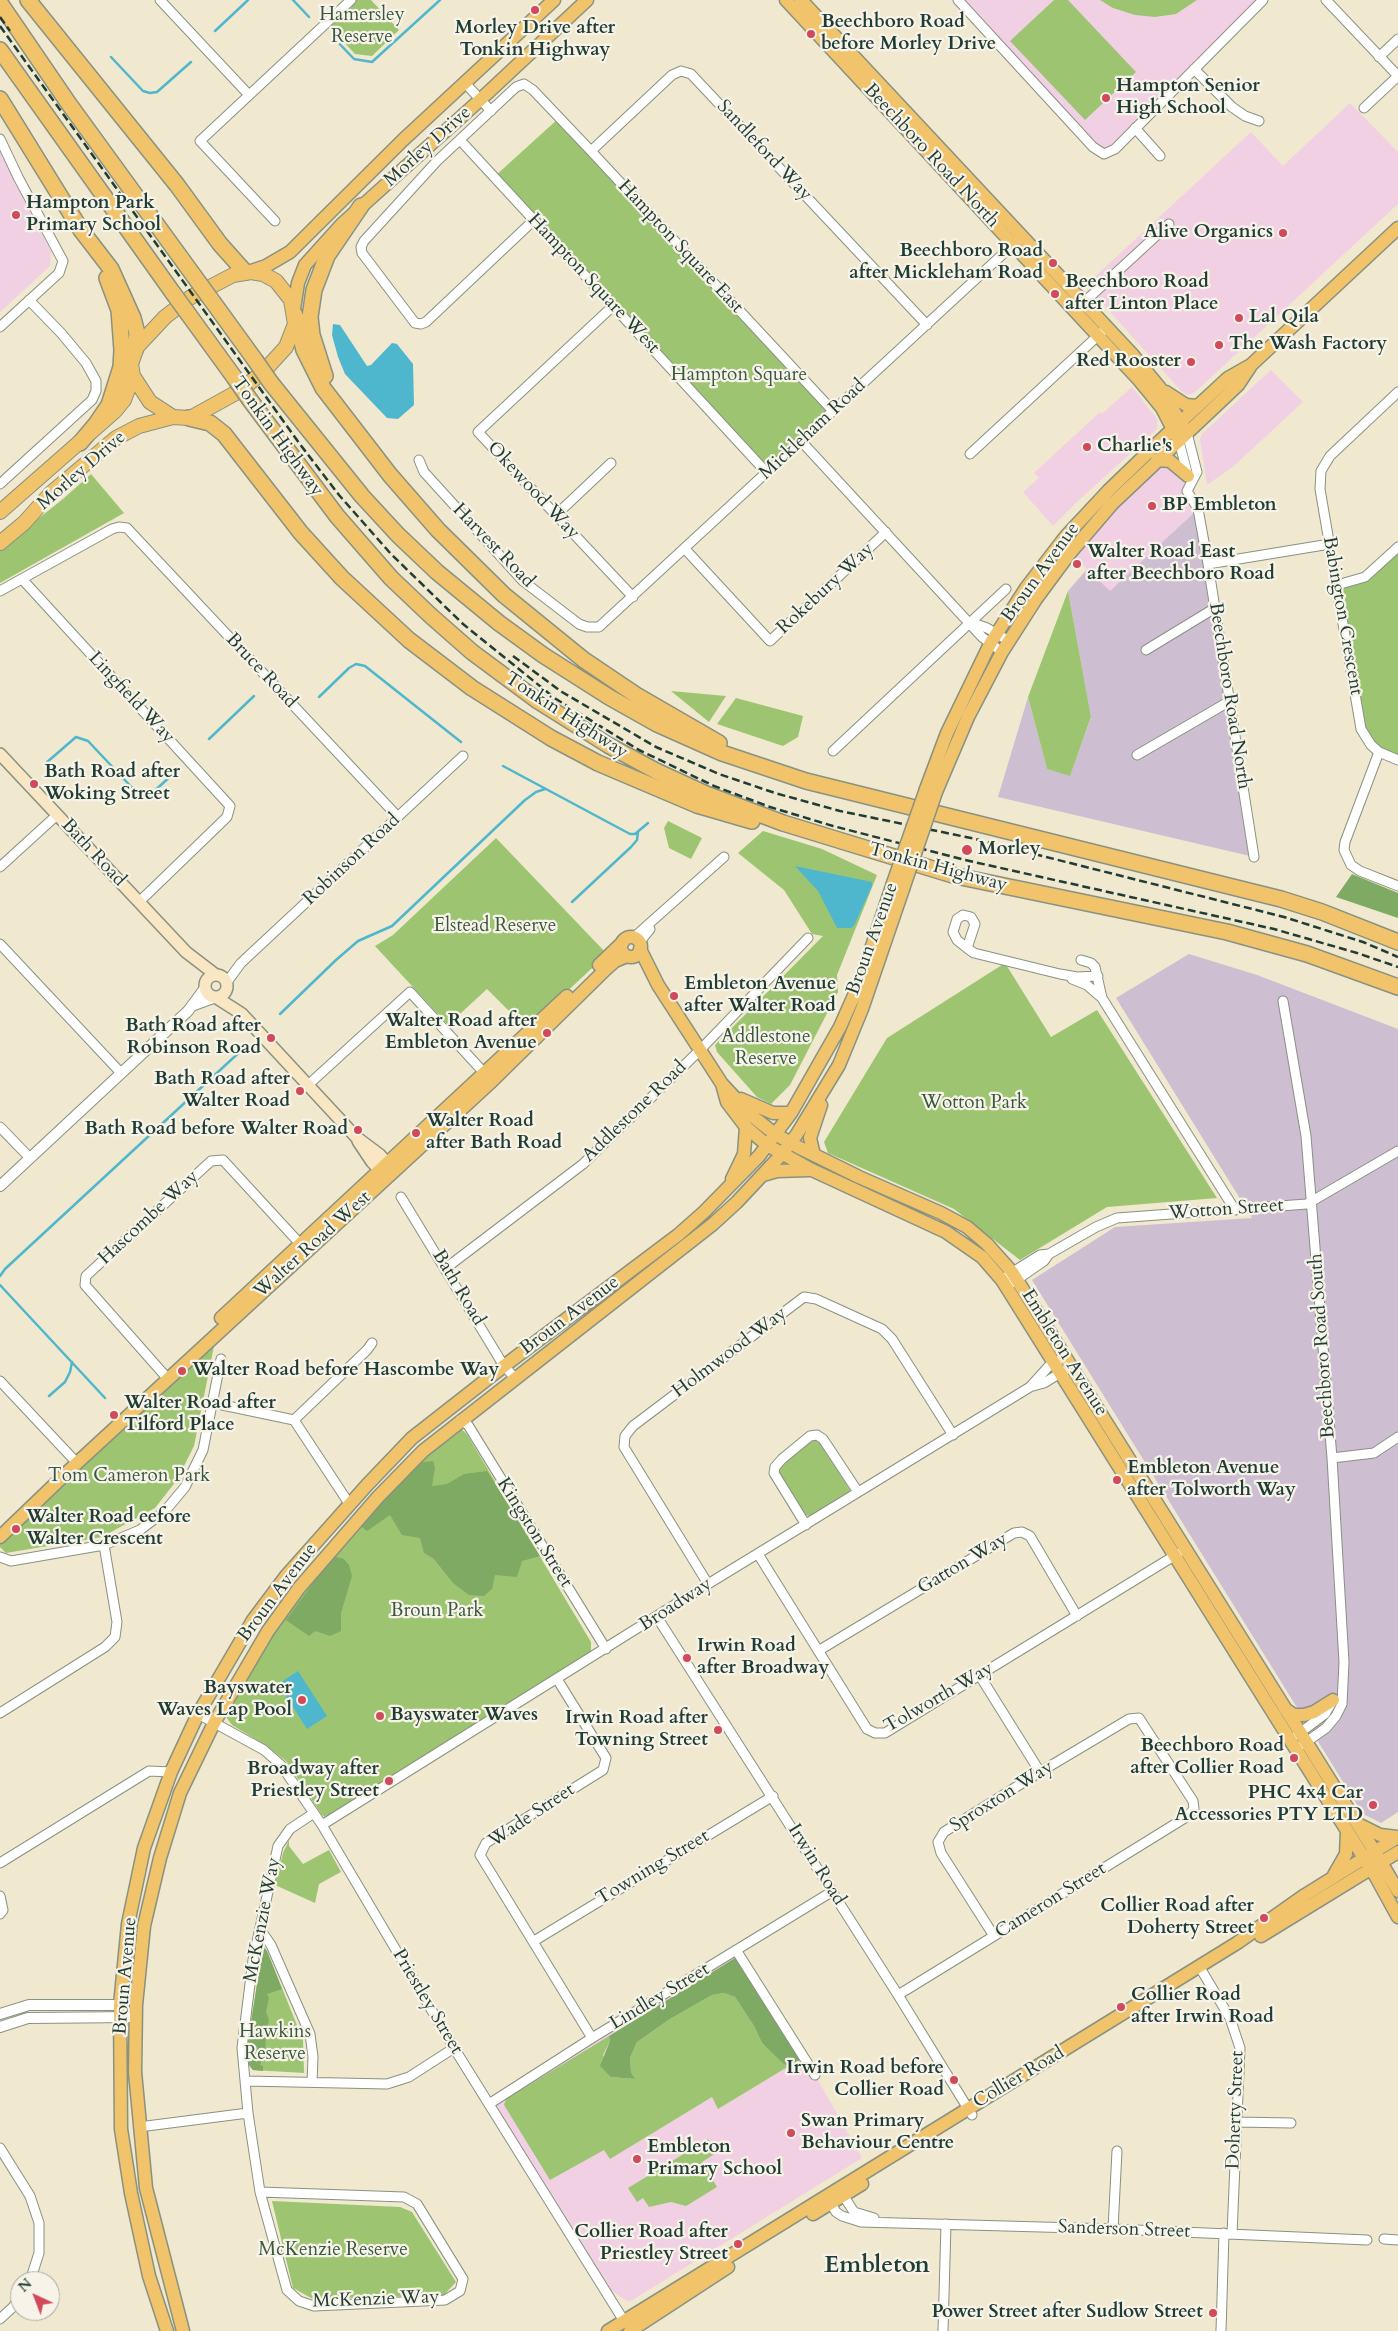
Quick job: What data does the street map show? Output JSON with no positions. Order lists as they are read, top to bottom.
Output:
{
  "streets": {
    "highway": ["Morley Drive", "Tonkin Highway"],
    "main road": [
      "Beechboro Road North",
      "Broun Avenue",
      "Bath Road",
      "Robinson Road",
      "Walter Road West",
      "Embleton Avenue",
      "Collier Road"
    ],
    "street": [
      "Sandleford Way",
      "Hampton Square East",
      "Hampton Square West",
      "Mickleham Road",
      "Okewood Way",
      "Harvest Road",
      "Rokebury Way",
      "Babington Crescent",
      "Bruce Road",
      "Lingfield Way",
      "Addlestone Road",
      "Wotton Street",
      "Hascombe Way",
      "Beechboro Road South",
      "Holmwood Way",
      "Kingston Street",
      "Gatton Way",
      "Broadway",
      "Tolworth Way",
      "Sproxton Way",
      "Wade Street",
      "Irwin Road",
      "Towning Street",
      "Cameron Street",
      "McKenzie Way",
      "Lindley Street",
      "Priestley Street",
      "Doherty Street",
      "Sanderson Street"
    ]
  },
  "crossings": [
    ["Sandleford Way", "Hampton Square East"],
    ["Sandleford Way", "Mickleham Road"],
    ["Beechboro Road North", "Mickleham Road"],
    ["Beechboro Road North", "Broun Avenue"],
    ["Hampton Square East", "Mickleham Road"],
    ["Hampton Square West", "Mickleham Road"],
    ["Hampton Square West", "Okewood Way"],
    ["Mickleham Road", "Okewood Way"],
    ["Mickleham Road", "Harvest Road"],
    ["Mickleham Road", "Rokebury Way"],
    ["Broun Avenue", "Bath Road"],
    ["Broun Avenue", "Embleton Avenue"],
    ["Broun Avenue", "Kingston Street"],
    ["Broun Avenue", "Priestley Street"],
    ["Bruce Road", "Lingfield Way"],
    ["Bruce Road", "Robinson Road"],
    ["Lingfield Way", "Bath Road"],
    ["Bath Road", "Robinson Road"],
    ["Bath Road", "Addlestone Road"],
    ["Bath Road", "Walter Road West"],
    ["Addlestone Road", "Embleton Avenue"],
    ["Wotton Street", "Beechboro Road South"],
    ["Wotton Street", "Embleton Avenue"],
    ["Hascombe Way", "Walter Road West"],
    ["Walter Road West", "Embleton Avenue"],
    ["Holmwood Way", "Broadway"],
    ["Embleton Avenue", "Broadway"],
    ["Embleton Avenue", "Tolworth Way"],
    ["Kingston Street", "Broadway"],
    ["Gatton Way", "Tolworth Way"],
    ["Broadway", "Tolworth Way"],
    ["Broadway", "Wade Street"],
    ["Broadway", "Irwin Road"],
    ["Broadway", "Priestley Street"],
    ["Sproxton Way", "Cameron Street"],
    ["Wade Street", "Towning Street"],
    ["Wade Street", "Lindley Street"],
    ["Irwin Road", "Towning Street"],
    ["Irwin Road", "Cameron Street"],
    ["Irwin Road", "Lindley Street"],
    ["Irwin Road", "Collier Road"],
    ["McKenzie Way", "Priestley Street"],
    ["Lindley Street", "Priestley Street"],
    ["Priestley Street", "Collier Road"],
    ["Collier Road", "Doherty Street"],
    ["Collier Road", "Sanderson Street"],
    ["Doherty Street", "Sanderson Street"]
  ],
  "districts": ["Embleton"],
  "parks": [
    "Hamersley Reserve",
    "Hampton Square",
    "Elstead Reserve",
    "Addlestone Reserve",
    "Wotton Park",
    "Tom Cameron Park",
    "Broun Park",
    "Hawkins Reserve",
    "McKenzie Reserve"
  ],
  "places": [
    "Morley Drive after Tonkin Highway",
    "Beechboro Road before Morley Drive",
    "Hampton Senior High School",
    "Hampton Park Primary School",
    "Alive Organics",
    "Beechboro Road after Mickleham Road",
    "Beechboro Road after Linton Place",
    "Lal Qila",
    "The Wash Factory",
    "Red Rooster",
    "Charlie's",
    "BP Embleton",
    "Walter Road East after Beechboro Road",
    "Bath Road after Woking Street",
    "Morley",
    "Embleton Avenue after Walter Road",
    "Walter Road after Embleton Avenue",
    "Bath Road after Robinson Road",
    "Bath Road after Walter Road",
    "Bath Road before Walter Road",
    "Walter Road after Bath Road",
    "Walter Road before Hascombe Way",
    "Walter Road after Tilford Place",
    "Embleton Avenue after Tolworth Way",
    "Walter Road eefore Walter Crescent",
    "Irwin Road after Broadway",
    "Bayswater Waves Lap Pool",
    "Bayswater Waves",
    "Irwin Road after Towning Street",
    "Beechboro Road after Collier Road",
    "Broadway after Priestley Street",
    "PHC 4x4 Car Accessories PTY LTD",
    "Collier Road after Doherty Street",
    "Collier Road after Irwin Road",
    "Irwin Road before Collier Road",
    "Swan Primary Behaviour Centre",
    "Embleton Primary School",
    "Collier Road after Priestley Street",
    "Power Street after Sudlow Street"
  ],
  "north": "top left"
}
